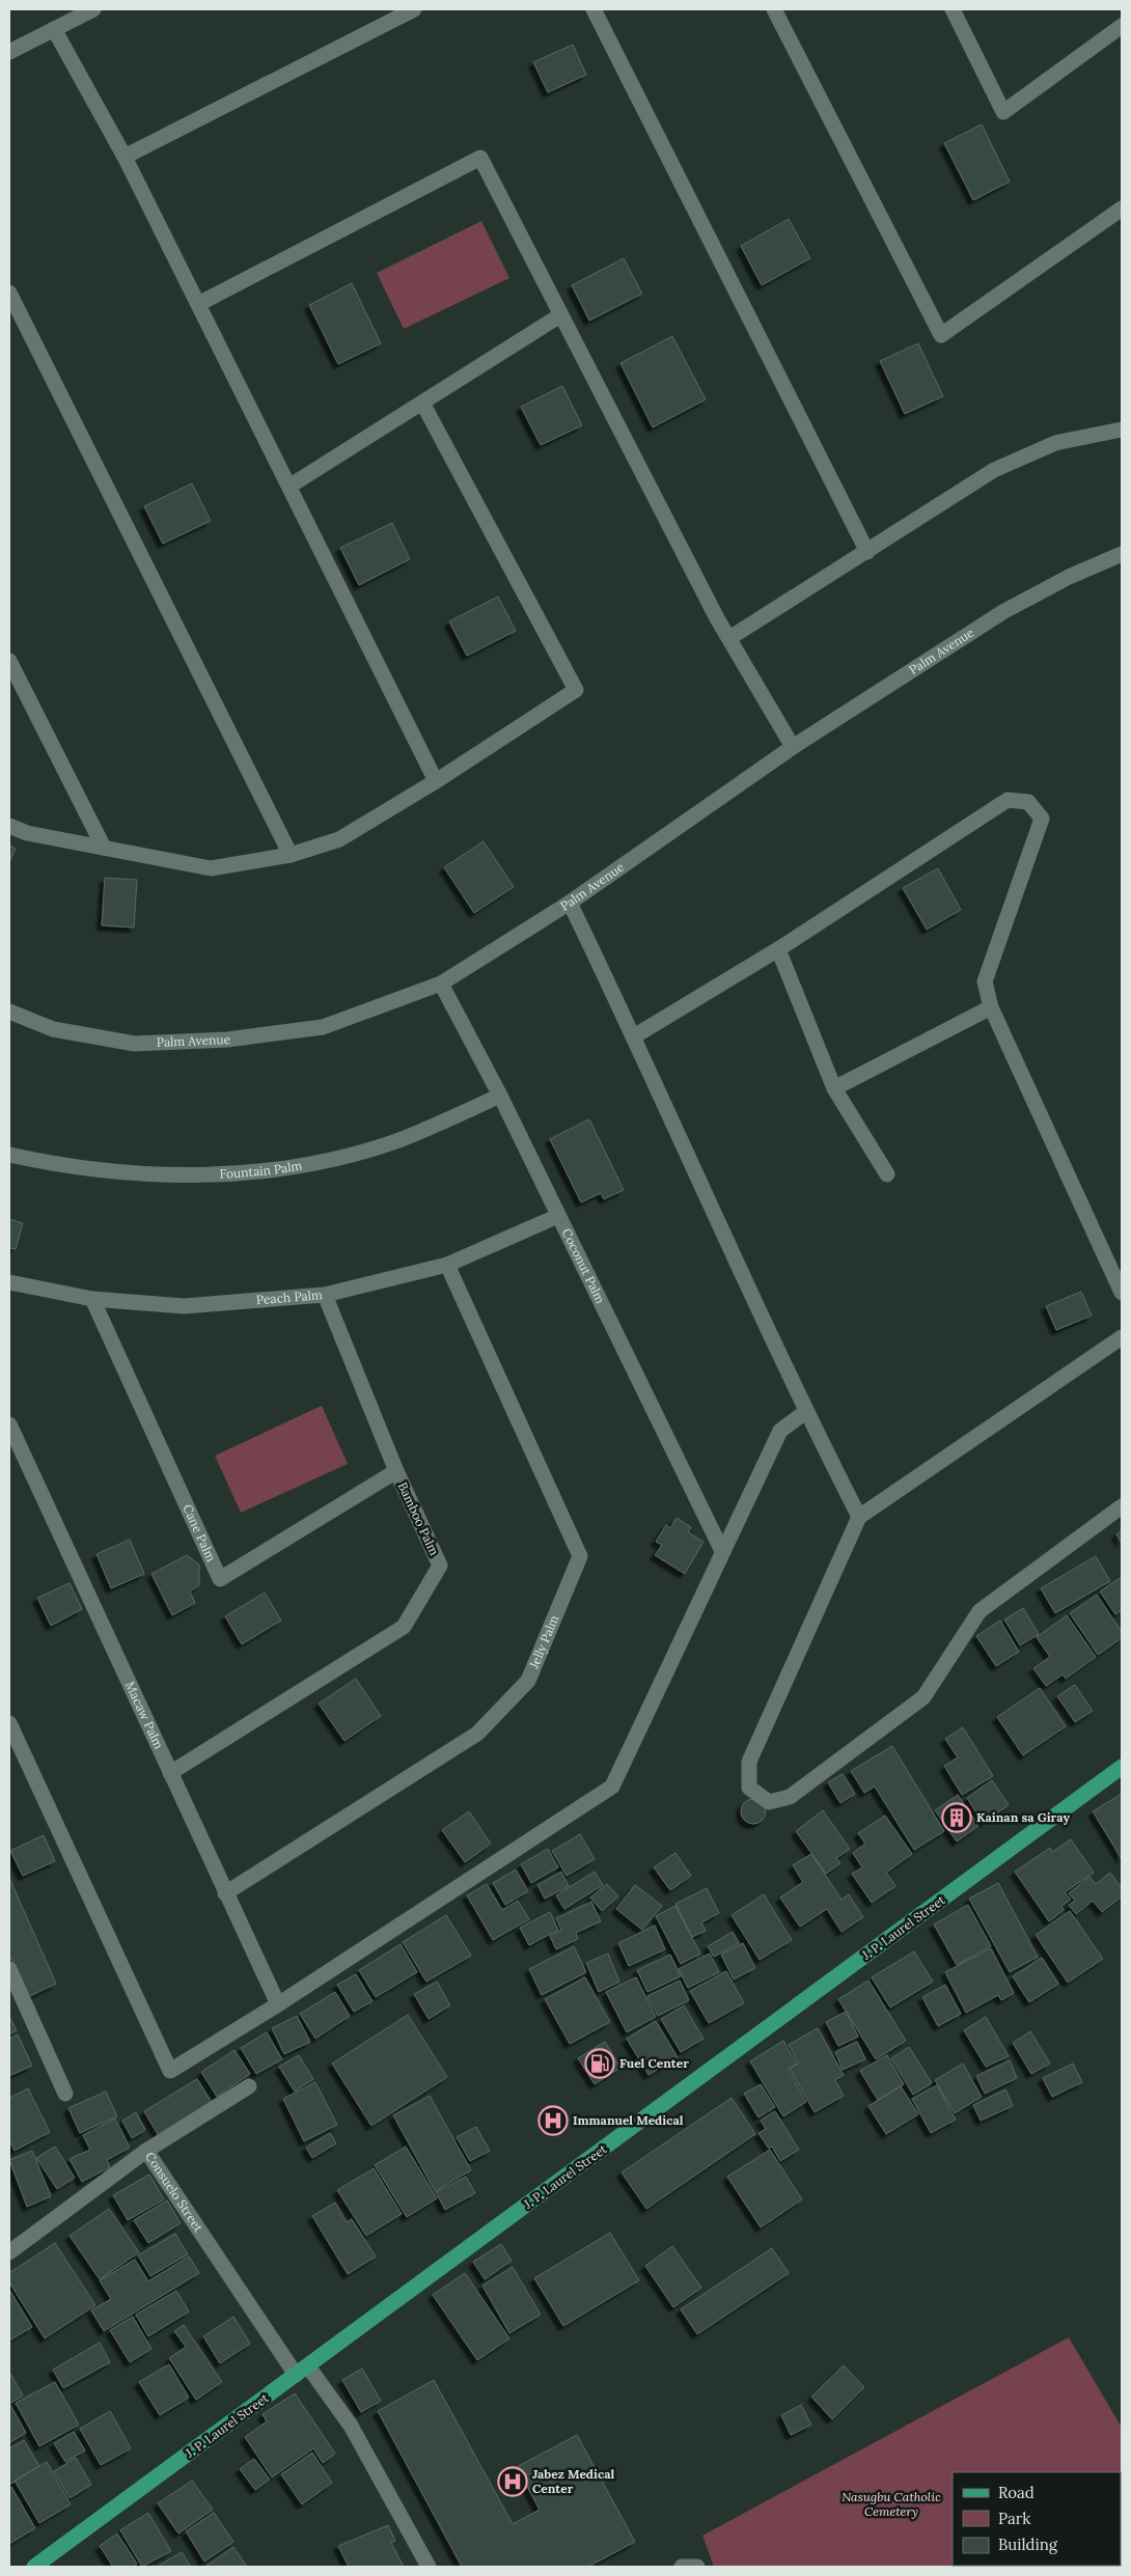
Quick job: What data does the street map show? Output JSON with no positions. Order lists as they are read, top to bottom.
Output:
{
  "streets": {
    "main road": ["J. P. Laurel Street"],
    "street": [
      "Palm Avenue",
      "Fountain Palm",
      "Coconut Palm",
      "Peach Palm",
      "Bamboo Palm",
      "Cane Palm",
      "Jelly Palm",
      "Macaw Palm",
      "Consuelo Street"
    ]
  },
  "crossings": [
    ["Palm Avenue", "Coconut Palm"],
    ["Fountain Palm", "Coconut Palm"],
    ["Coconut Palm", "Peach Palm"],
    ["Peach Palm", "Bamboo Palm"],
    ["Peach Palm", "Cane Palm"],
    ["Peach Palm", "Jelly Palm"],
    ["Bamboo Palm", "Cane Palm"],
    ["Bamboo Palm", "Macaw Palm"],
    ["Jelly Palm", "Macaw Palm"],
    ["J. P. Laurel Street", "Consuelo Street"]
  ],
  "parks": ["Nasugbu Catholic Cemetery"],
  "places": {
    "building": ["Kainan sa Giray"],
    "fuel station": ["Fuel Center"],
    "hospital": ["Immanuel Medical", "Jabez Medical Center"]
  },
  "legend": ["Road", "Park", "Building"]
}
